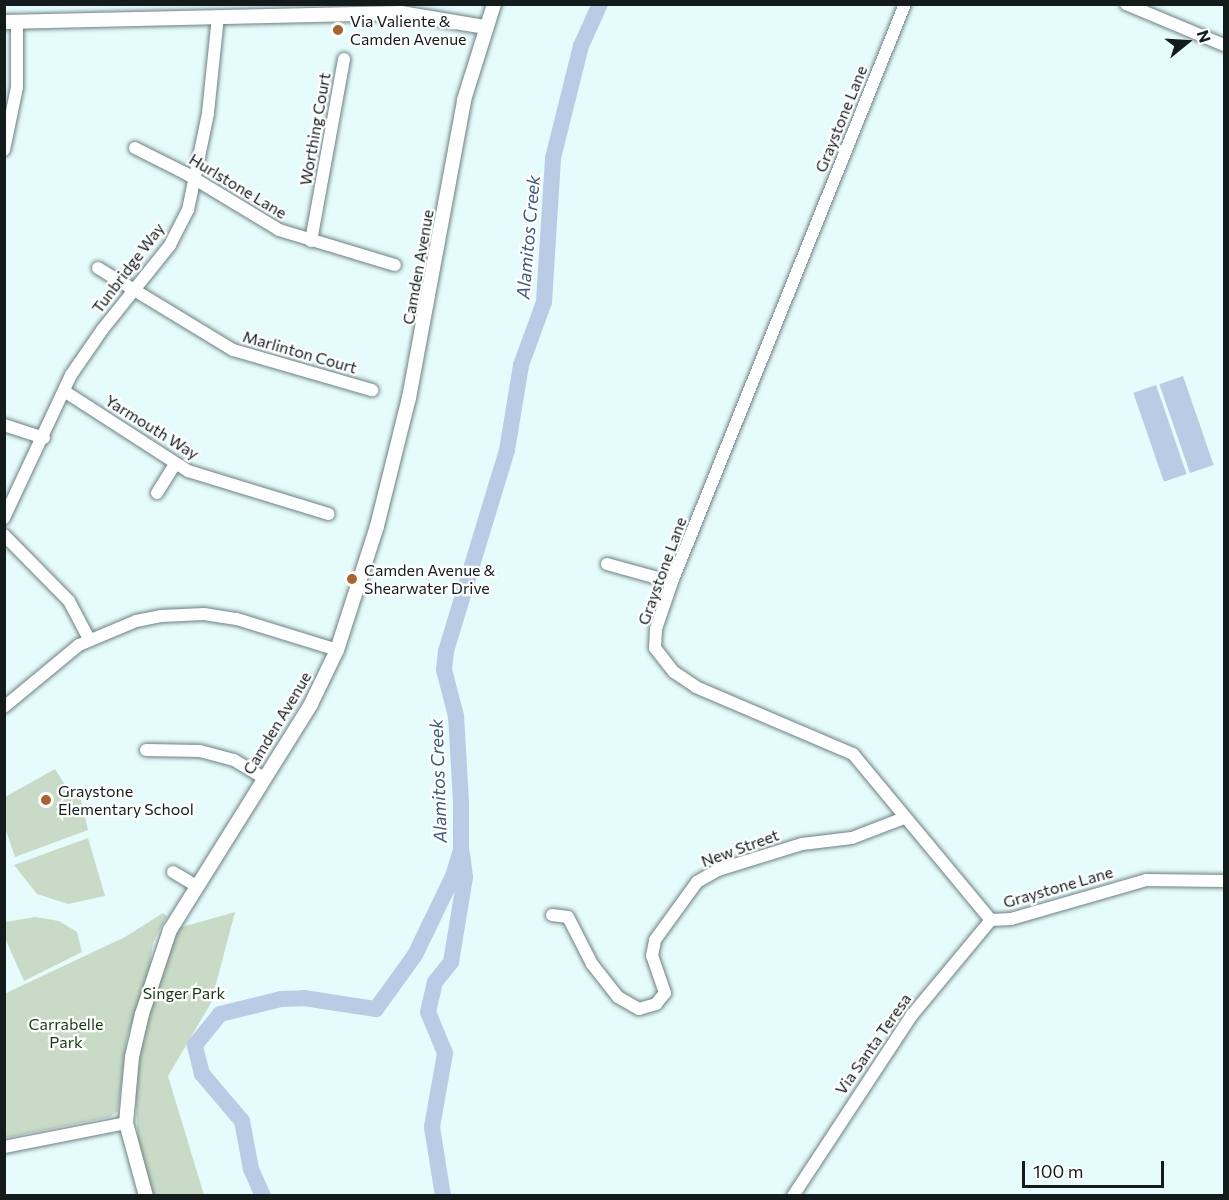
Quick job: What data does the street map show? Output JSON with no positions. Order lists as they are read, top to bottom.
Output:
{
  "streets": {
    "street": [
      "Graystone Lane",
      "Worthing Court",
      "Hurlstone Lane",
      "Camden Avenue",
      "Tunbridge Way",
      "Marlinton Court",
      "Yarmouth Way",
      "New Street",
      "Via Santa Teresa"
    ]
  },
  "crossings": [
    ["Graystone Lane", "New Street"],
    ["Graystone Lane", "Via Santa Teresa"],
    ["Worthing Court", "Hurlstone Lane"],
    ["Hurlstone Lane", "Tunbridge Way"],
    ["Tunbridge Way", "Marlinton Court"],
    ["Tunbridge Way", "Yarmouth Way"]
  ],
  "water": ["Alamitos Creek"],
  "parks": ["Singer Park", "Carrabelle Park"],
  "places": ["Via Valiente & Camden Avenue", "Camden Avenue & Shearwater Drive", "Graystone Elementary School"],
  "scale_bar": "100 m",
  "north": "right"
}
